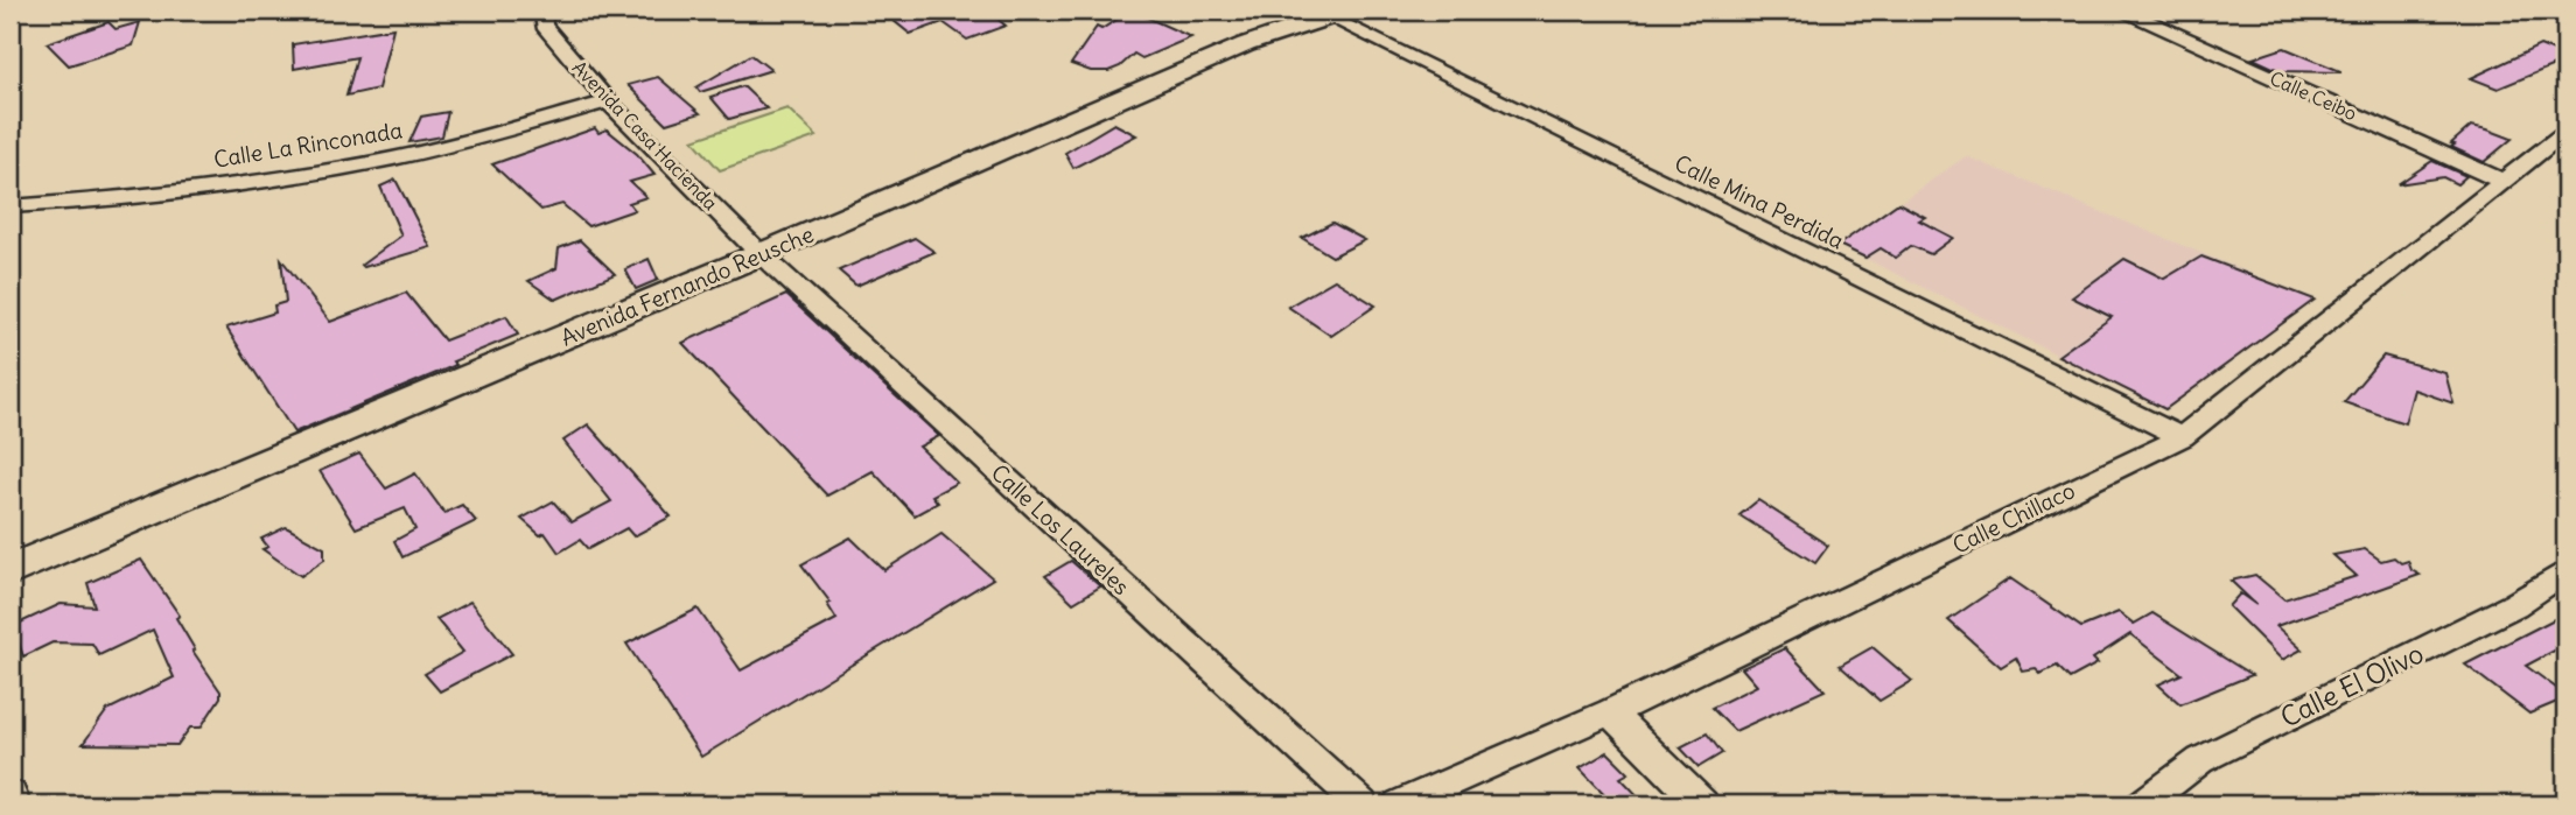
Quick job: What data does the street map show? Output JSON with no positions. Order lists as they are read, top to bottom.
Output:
{
  "streets": {
    "street": [
      "Calle Ceibo",
      "Avenida Casa Hacienda",
      "Calle La Rinconada",
      "Calle Mina Perdida",
      "Avenida Fernando Reusche",
      "Calle Chillaco",
      "Calle Los Laureles",
      "Calle El Olivo"
    ]
  },
  "crossings": [
    ["Calle Ceibo", "Calle Chillaco"],
    ["Avenida Casa Hacienda", "Calle La Rinconada"],
    ["Avenida Casa Hacienda", "Avenida Fernando Reusche"],
    ["Avenida Casa Hacienda", "Calle Los Laureles"],
    ["Calle Mina Perdida", "Avenida Fernando Reusche"],
    ["Calle Mina Perdida", "Calle Chillaco"],
    ["Avenida Fernando Reusche", "Calle Los Laureles"]
  ]
}
